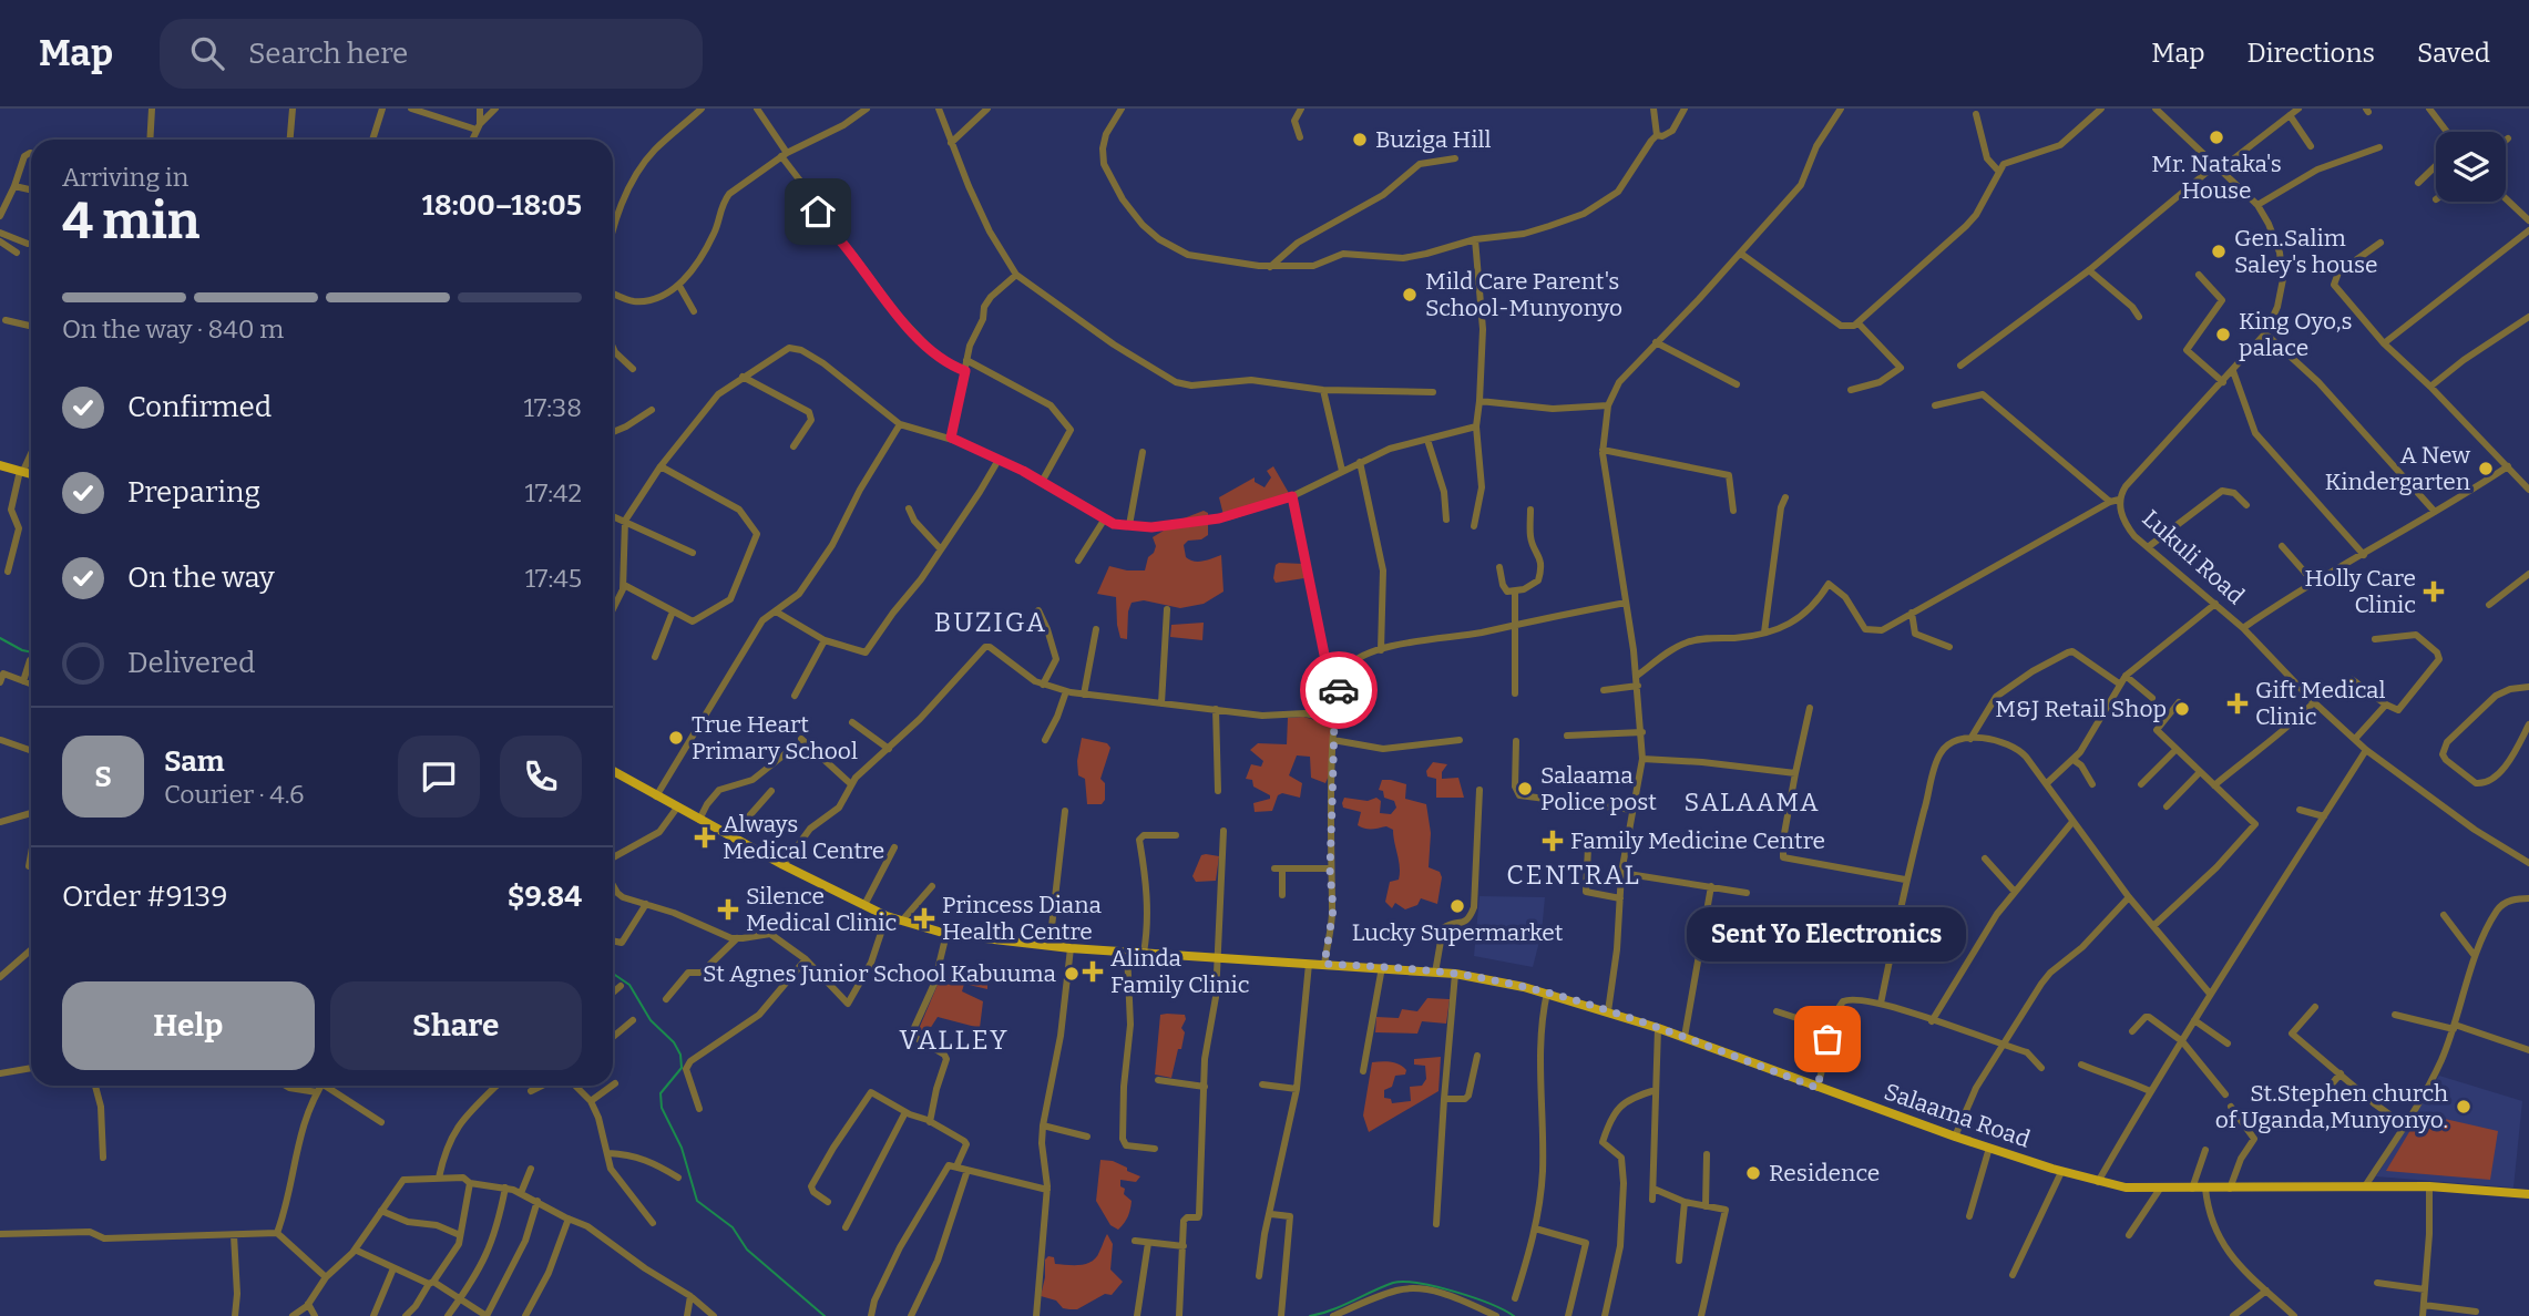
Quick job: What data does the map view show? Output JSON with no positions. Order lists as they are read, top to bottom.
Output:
{
  "streets": {
    "main road": ["Salaama Road"],
    "street": ["Lukuli Road"]
  },
  "districts": [
    "BUZIGA",
    "SALAAMA",
    "CENTRAL",
    "VALLEY"
  ],
  "places": {
    "other": [
      "Mr. Nataka's House",
      "Buziga Hill",
      "Gen.Salim Saley's house",
      "Mild Care Parent's School-Munyonyo",
      "King Oyo,s palace",
      "A New Kindergarten",
      "M&J Retail Shop",
      "True Heart Primary School",
      "Salaama Police post",
      "Lucky Supermarket",
      "St Agnes Junior School Kabuuma",
      "Sent Yo Electronics",
      "St.Stephen church of Uganda,Munyonyo.",
      "Residence"
    ],
    "health": [
      "Holly Care Clinic",
      "Gift Medical Clinic",
      "Always Medical Centre",
      "Family Medicine Centre",
      "Silence Medical Clinic",
      "Princess Diana Health Centre",
      "Alinda Family Clinic"
    ]
  },
  "page": {
    "header": "Map",
    "search": "Search here",
    "nav": ["Map", "Directions", "Saved"],
    "heading": ["4 min", "Arriving in", "18:00–18:05"],
    "panel": [
      "Sam",
      "Courier · 4.6",
      "Order #9139",
      "$9.84"
    ],
    "bar": "On the way · 840 m",
    "list": [
      ["Confirmed", "17:38"],
      ["Preparing", "17:42"],
      ["On the way", "17:45"],
      "Delivered"
    ],
    "round": "S",
    "bubble": "Sent Yo Electronics",
    "buttons": ["Help", "Share"]
  }
}
